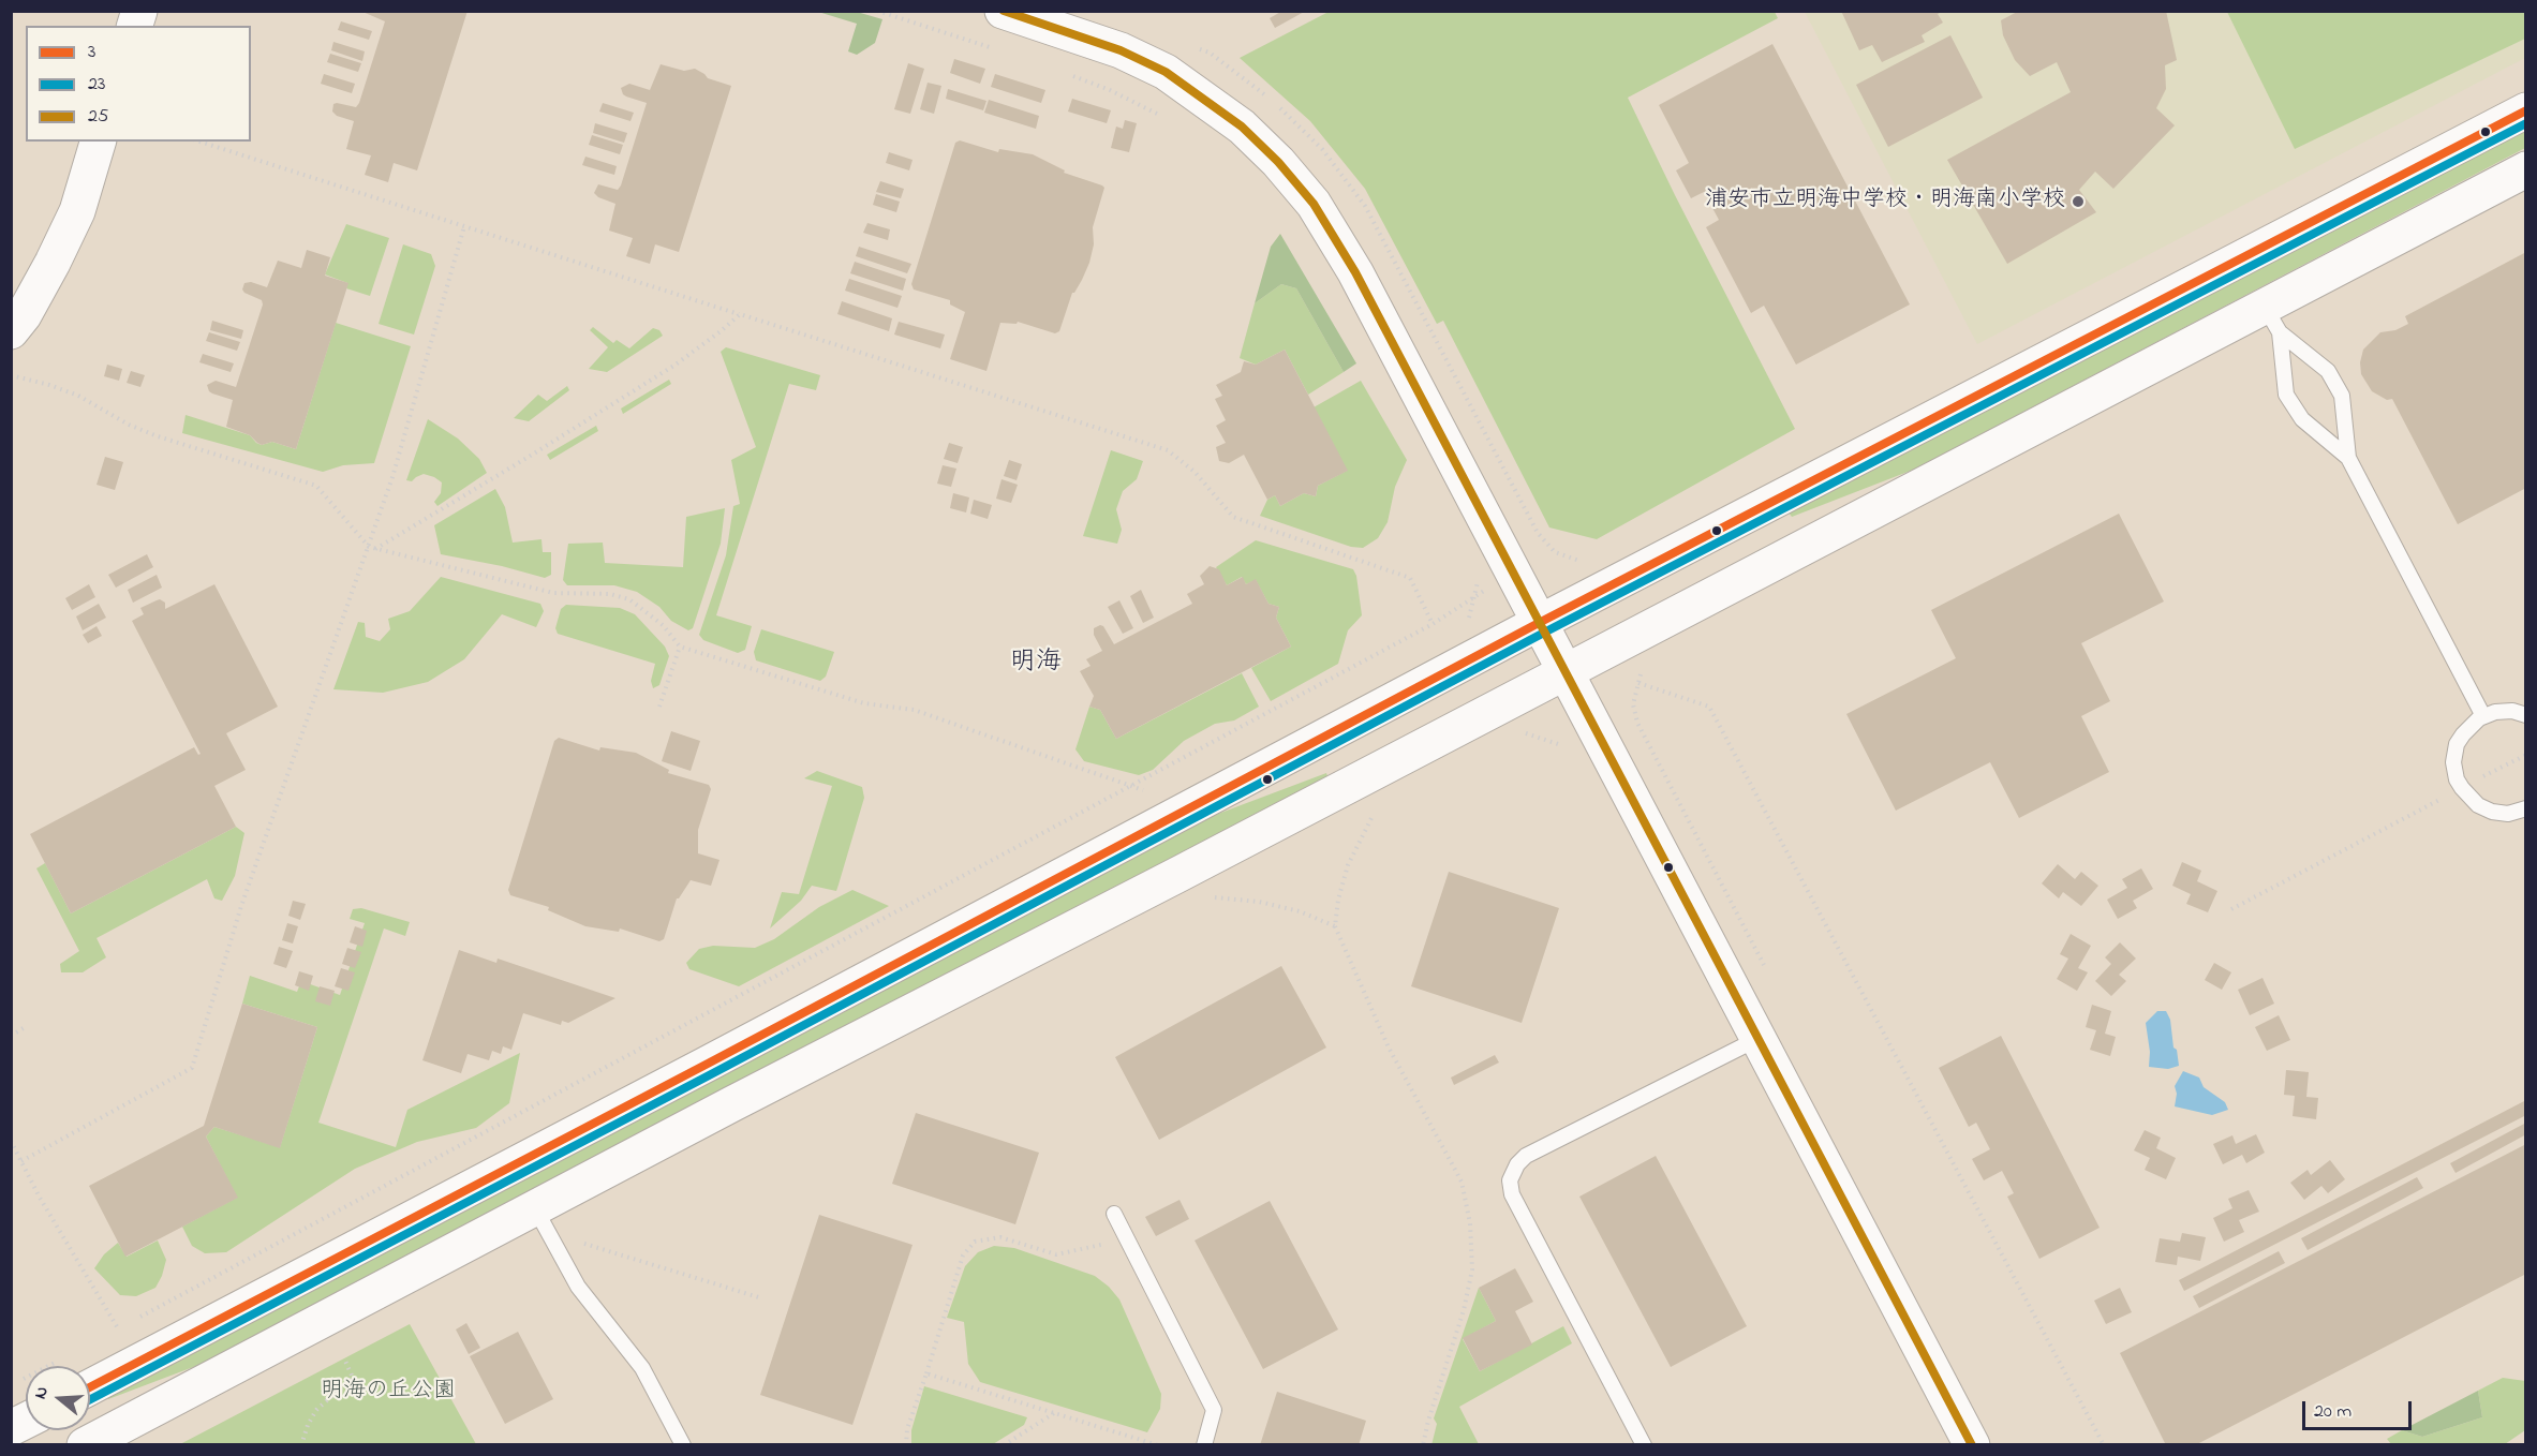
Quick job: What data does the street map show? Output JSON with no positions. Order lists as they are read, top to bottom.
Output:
{
  "districts": ["明海"],
  "parks": ["明海の丘公園"],
  "places": ["浦安市立明海中学校・明海南小学校"],
  "lines": ["transit line 25", "transit line 3", "transit line 23"],
  "legend": ["3", "23", "25"],
  "scale_bar": "20 m",
  "north": "left"
}
